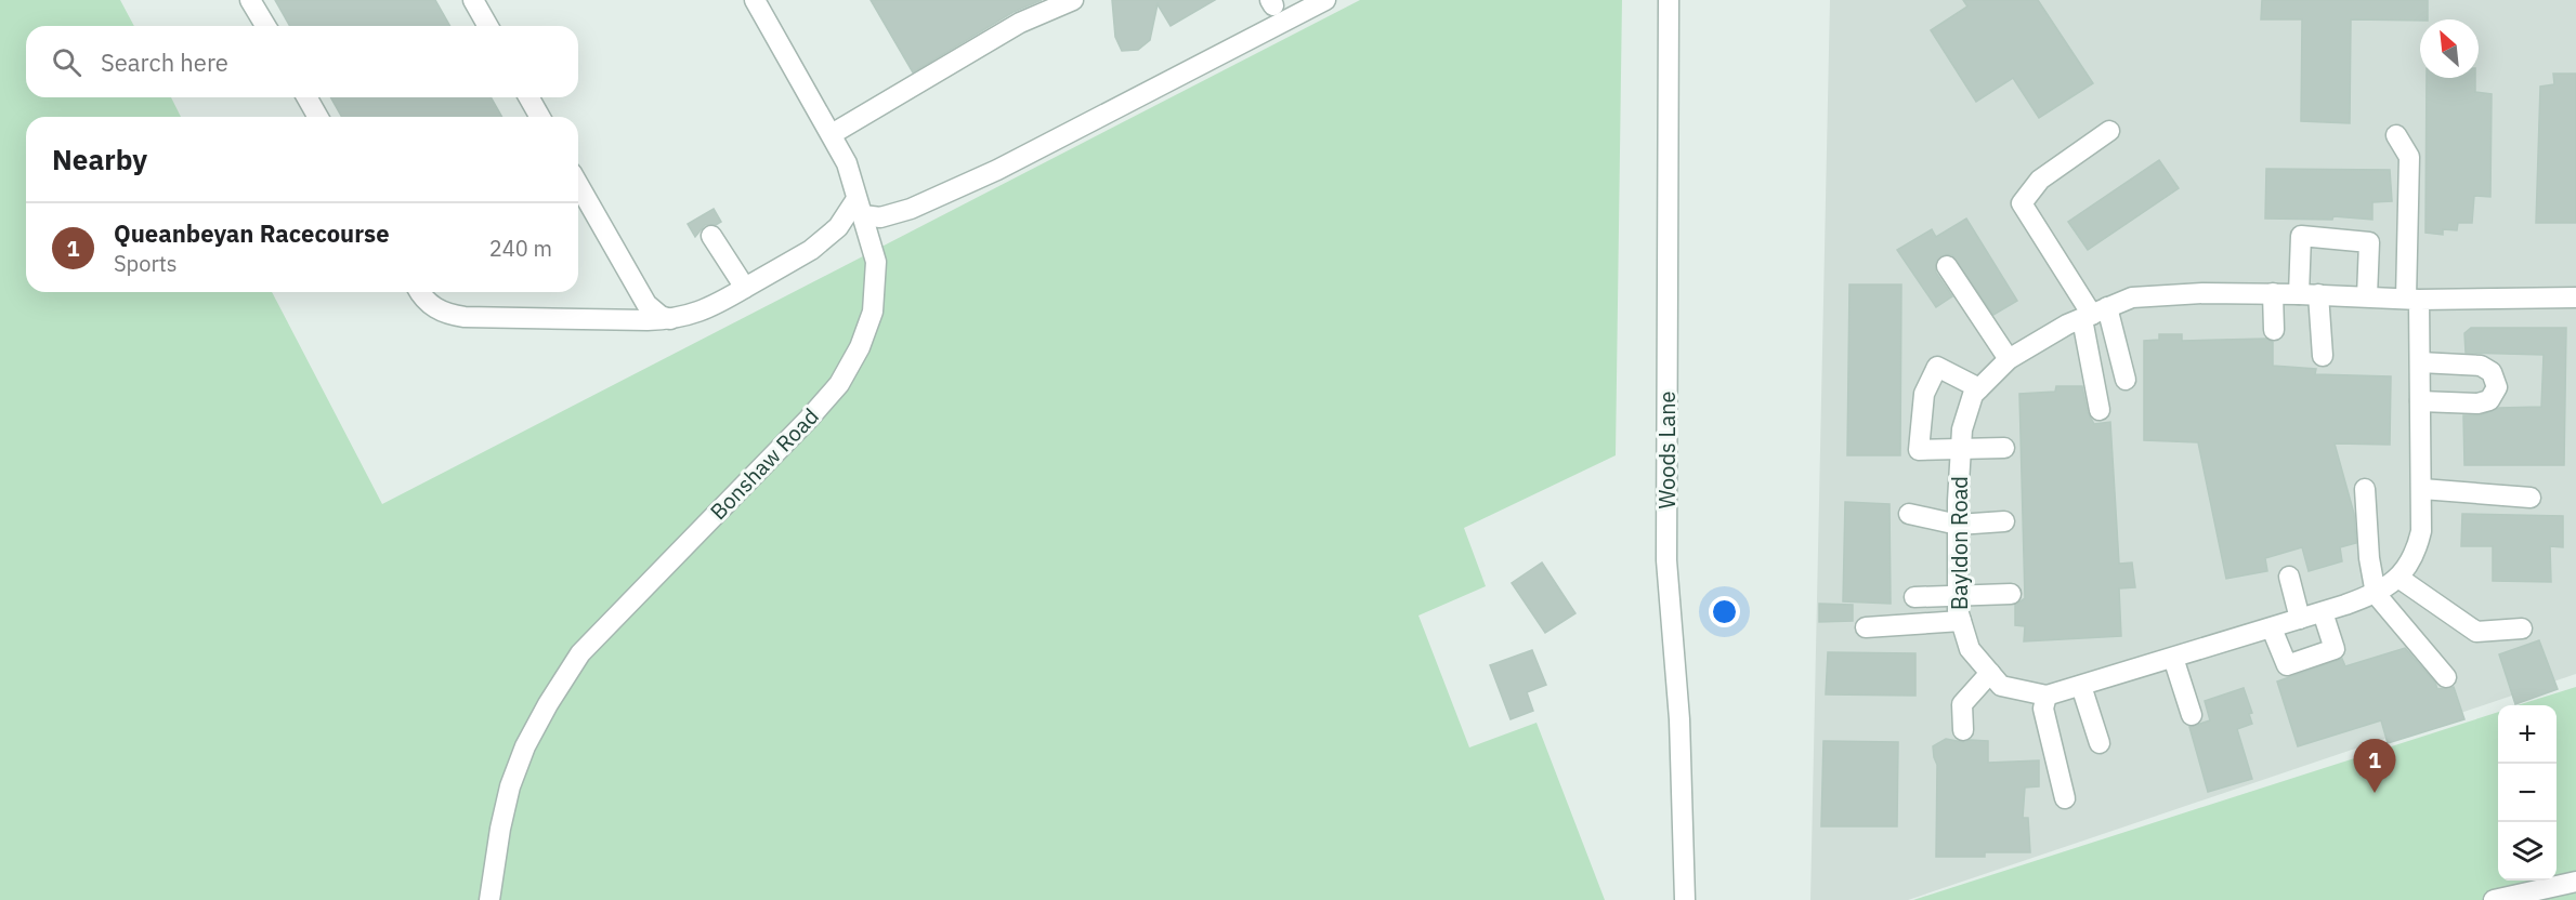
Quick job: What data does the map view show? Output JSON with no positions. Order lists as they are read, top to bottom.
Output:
{
  "streets": {
    "street": ["Woods Lane", "Bonshaw Road", "Bayldon Road"]
  },
  "north": "top left",
  "page": {
    "search": "Search here",
    "heading": "Nearby",
    "list": [
      {
        "mark": "1",
        "name": "Queanbeyan Racecourse",
        "note": "Sports",
        "value": "240 m"
      }
    ],
    "map_buttons": ["+", "−"],
    "pins": "1"
  }
}
